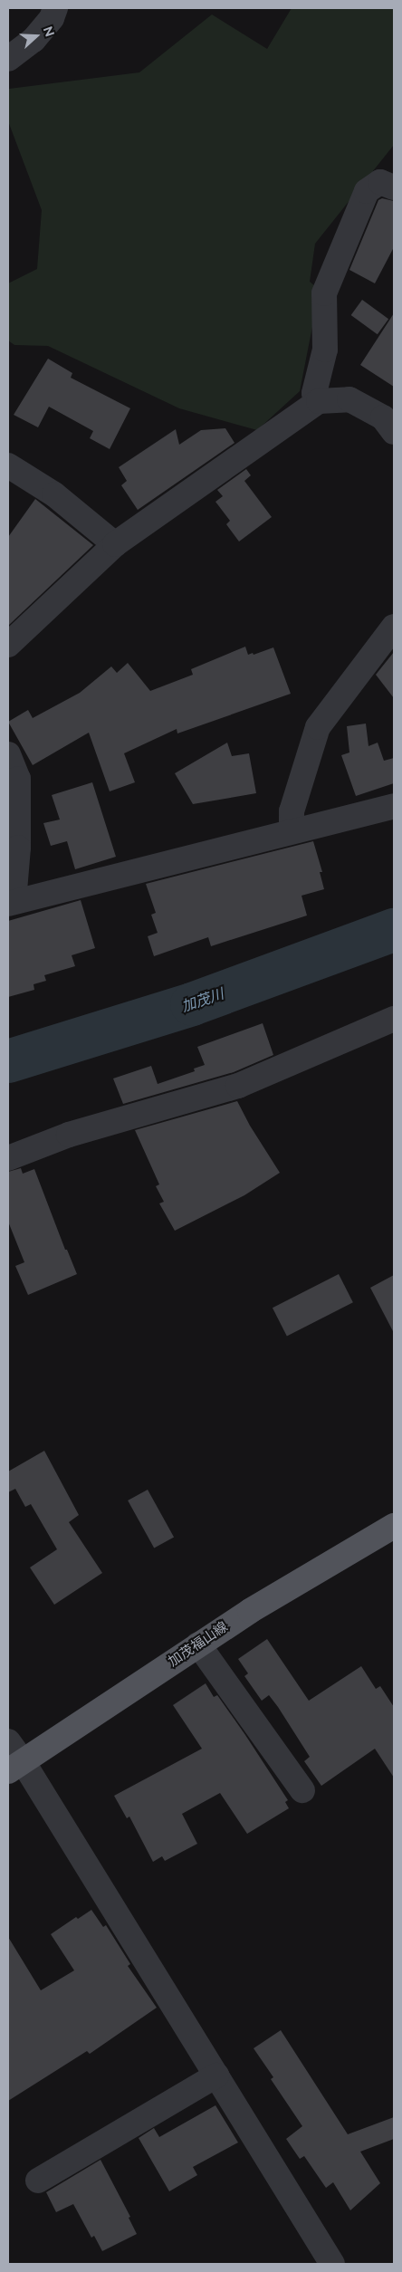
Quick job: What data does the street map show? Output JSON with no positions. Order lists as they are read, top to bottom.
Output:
{
  "streets": {
    "main road": ["加茂福山線"]
  },
  "water": ["加茂川"],
  "north": "right"
}
